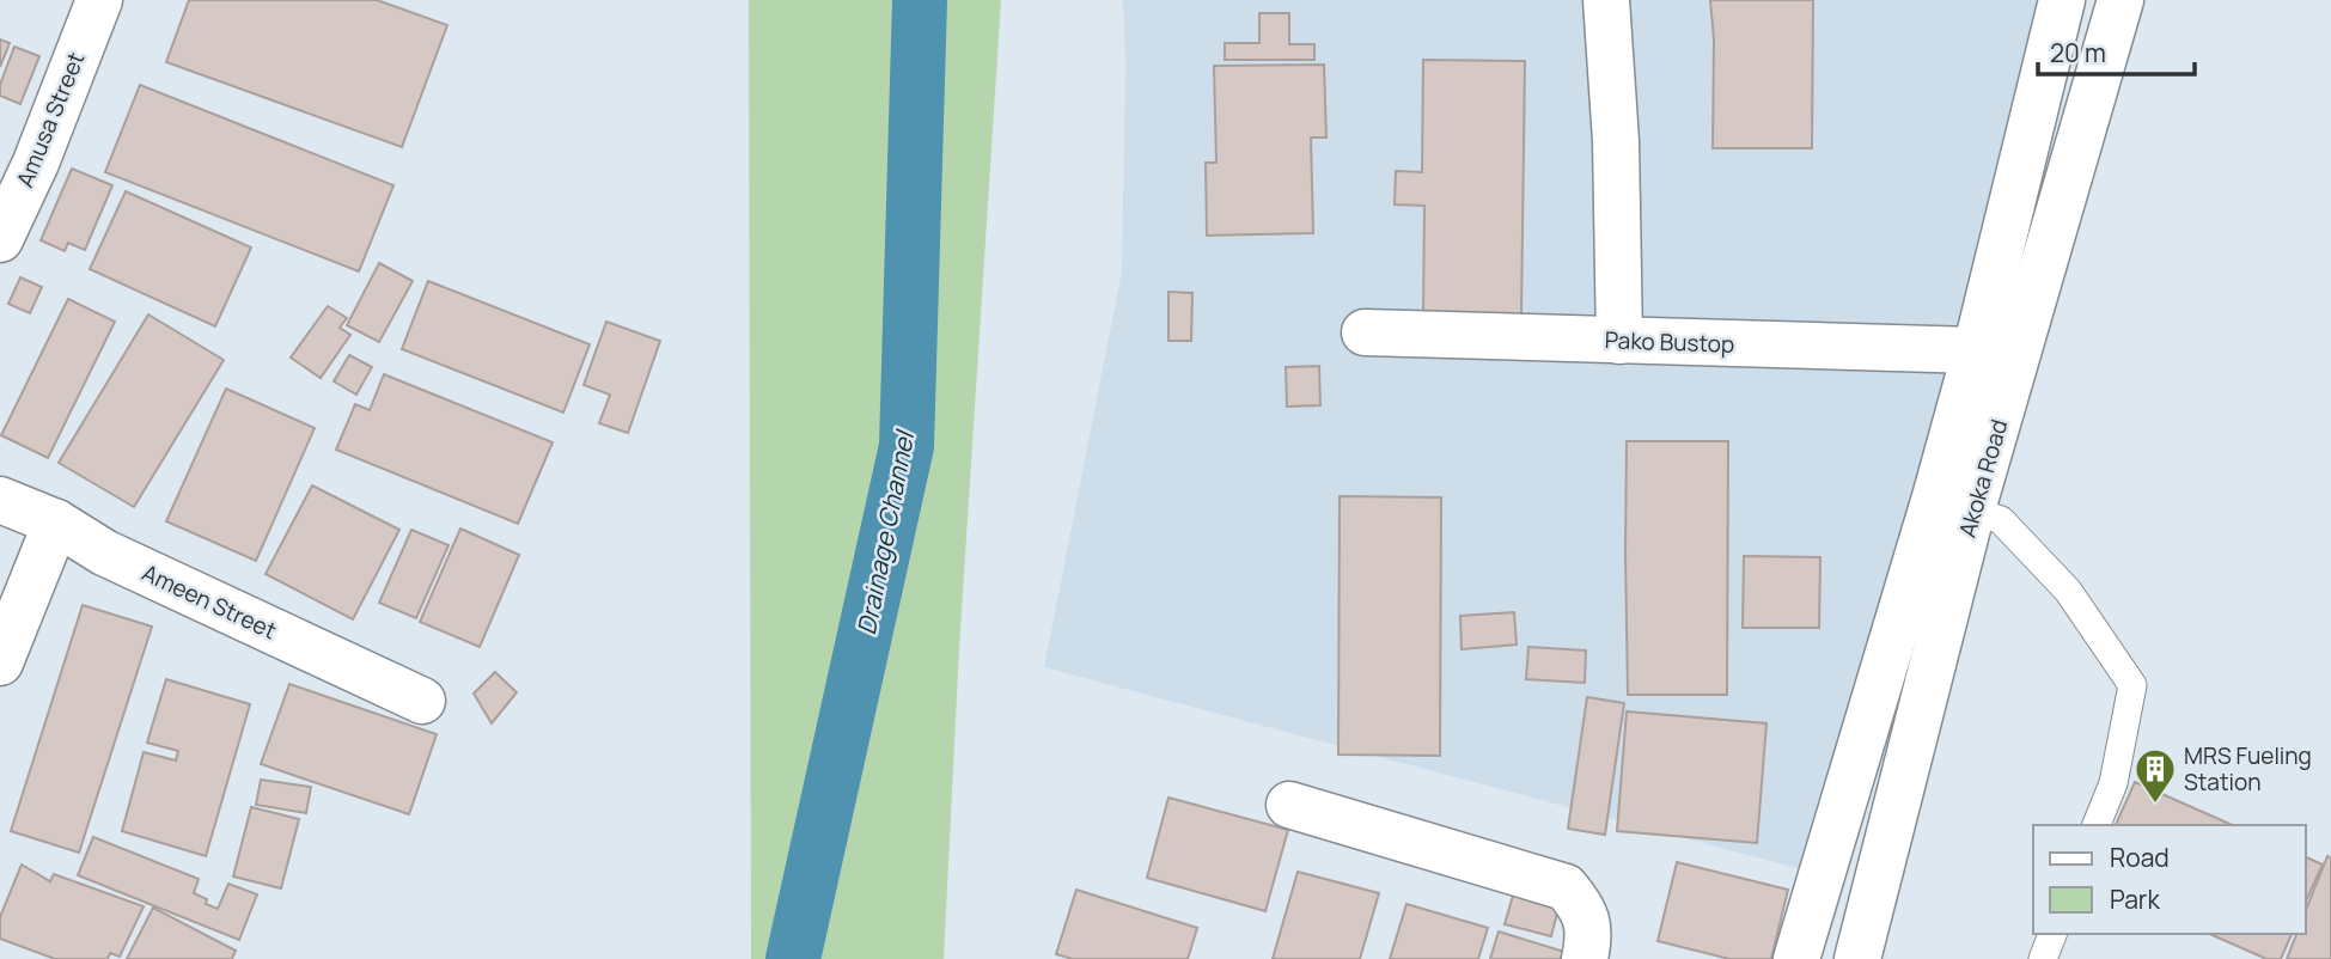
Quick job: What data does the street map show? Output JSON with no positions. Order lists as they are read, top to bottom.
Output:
{
  "streets": {
    "street": [
      "Amusa Street",
      "Pako Bustop",
      "Akoka Road",
      "Ameen Street"
    ]
  },
  "water": ["Drainage Channel"],
  "places": {
    "building": ["MRS Fueling Station"]
  },
  "legend": ["Road", "Park"],
  "scale_bar": "20 m"
}
